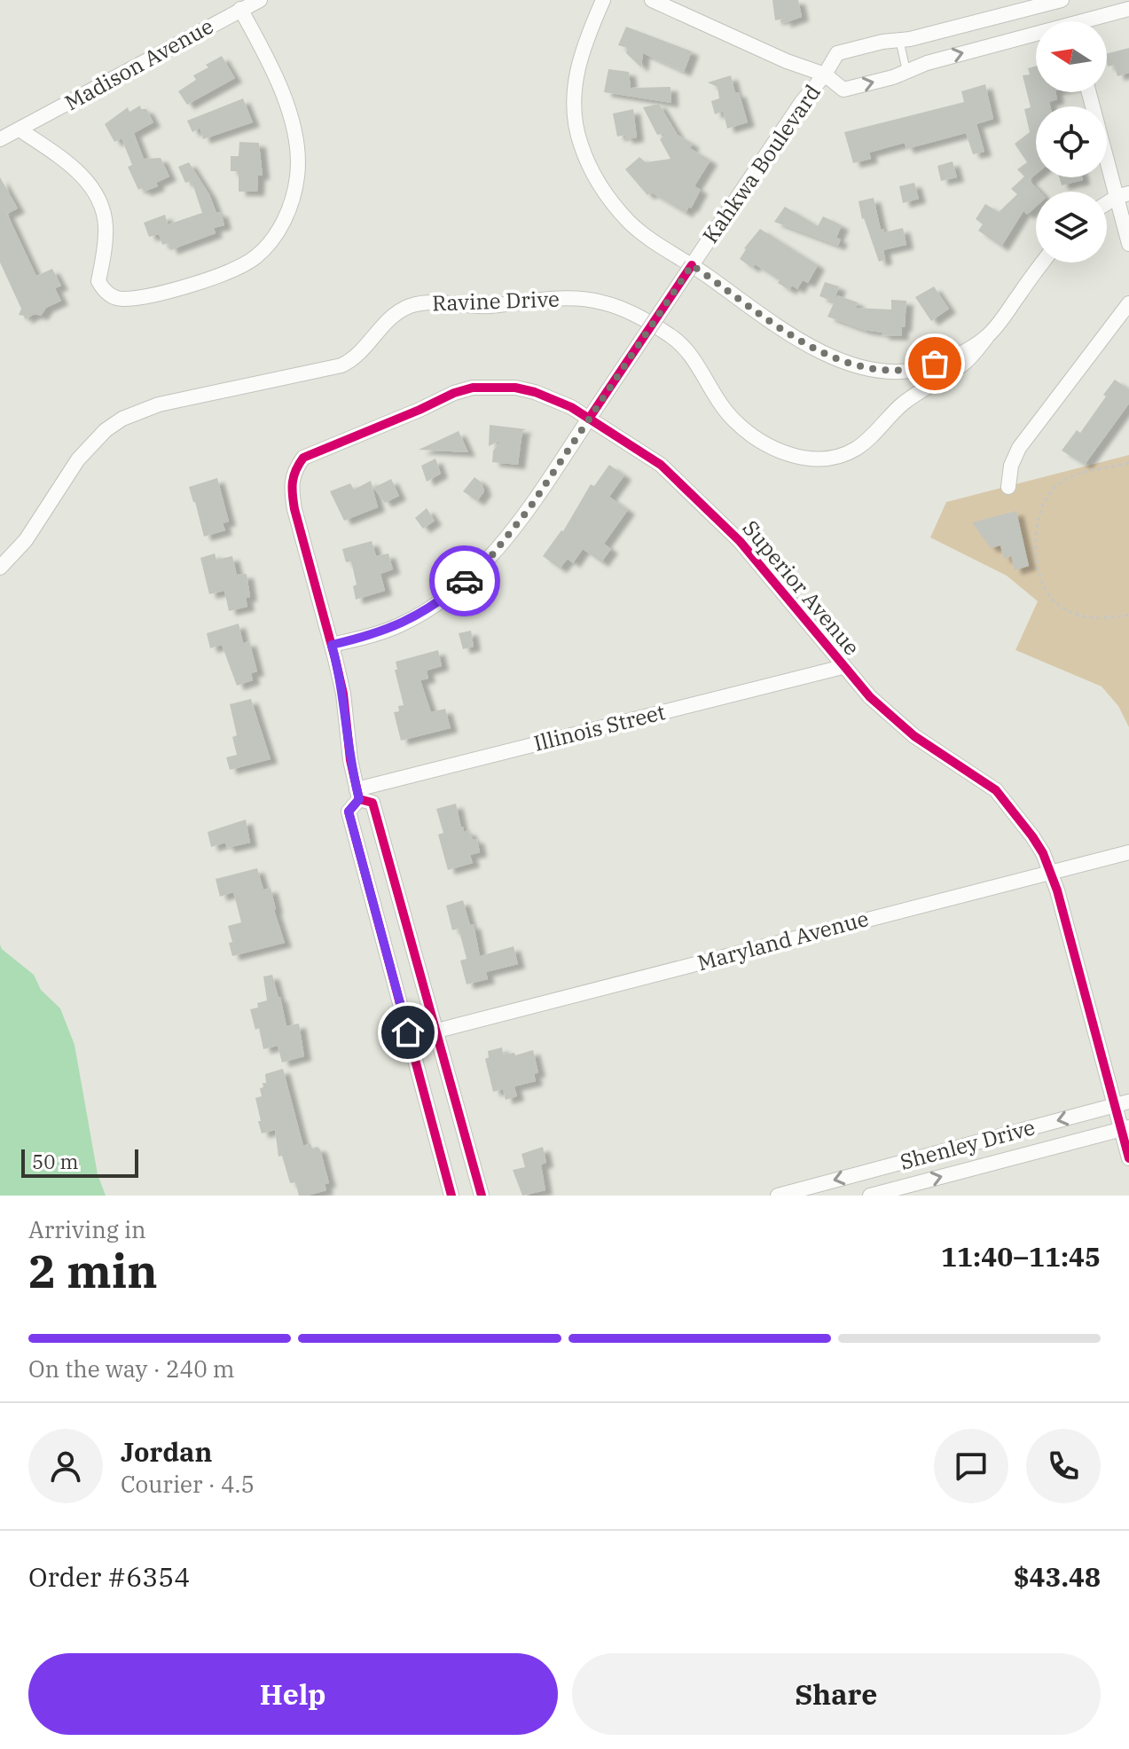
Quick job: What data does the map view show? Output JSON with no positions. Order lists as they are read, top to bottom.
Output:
{
  "streets": {
    "street": [
      "Madison Avenue",
      "Kahkwa Boulevard",
      "Ravine Drive",
      "Superior Avenue",
      "Illinois Street",
      "Maryland Avenue",
      "Shenley Drive"
    ]
  },
  "crossings": [
    ["Kahkwa Boulevard", "Superior Avenue"],
    ["Superior Avenue", "Illinois Street"],
    ["Superior Avenue", "Maryland Avenue"],
    ["Superior Avenue", "Shenley Drive"]
  ],
  "scale_bar": "50 m",
  "north": "left",
  "page": {
    "scale": "50 m",
    "heading": ["2 min", "Arriving in", "11:40–11:45"],
    "panel": [
      "Jordan",
      "Courier · 4.5",
      "Order #6354",
      "$43.48"
    ],
    "bar": "On the way · 240 m",
    "buttons": ["Help", "Share"]
  }
}
